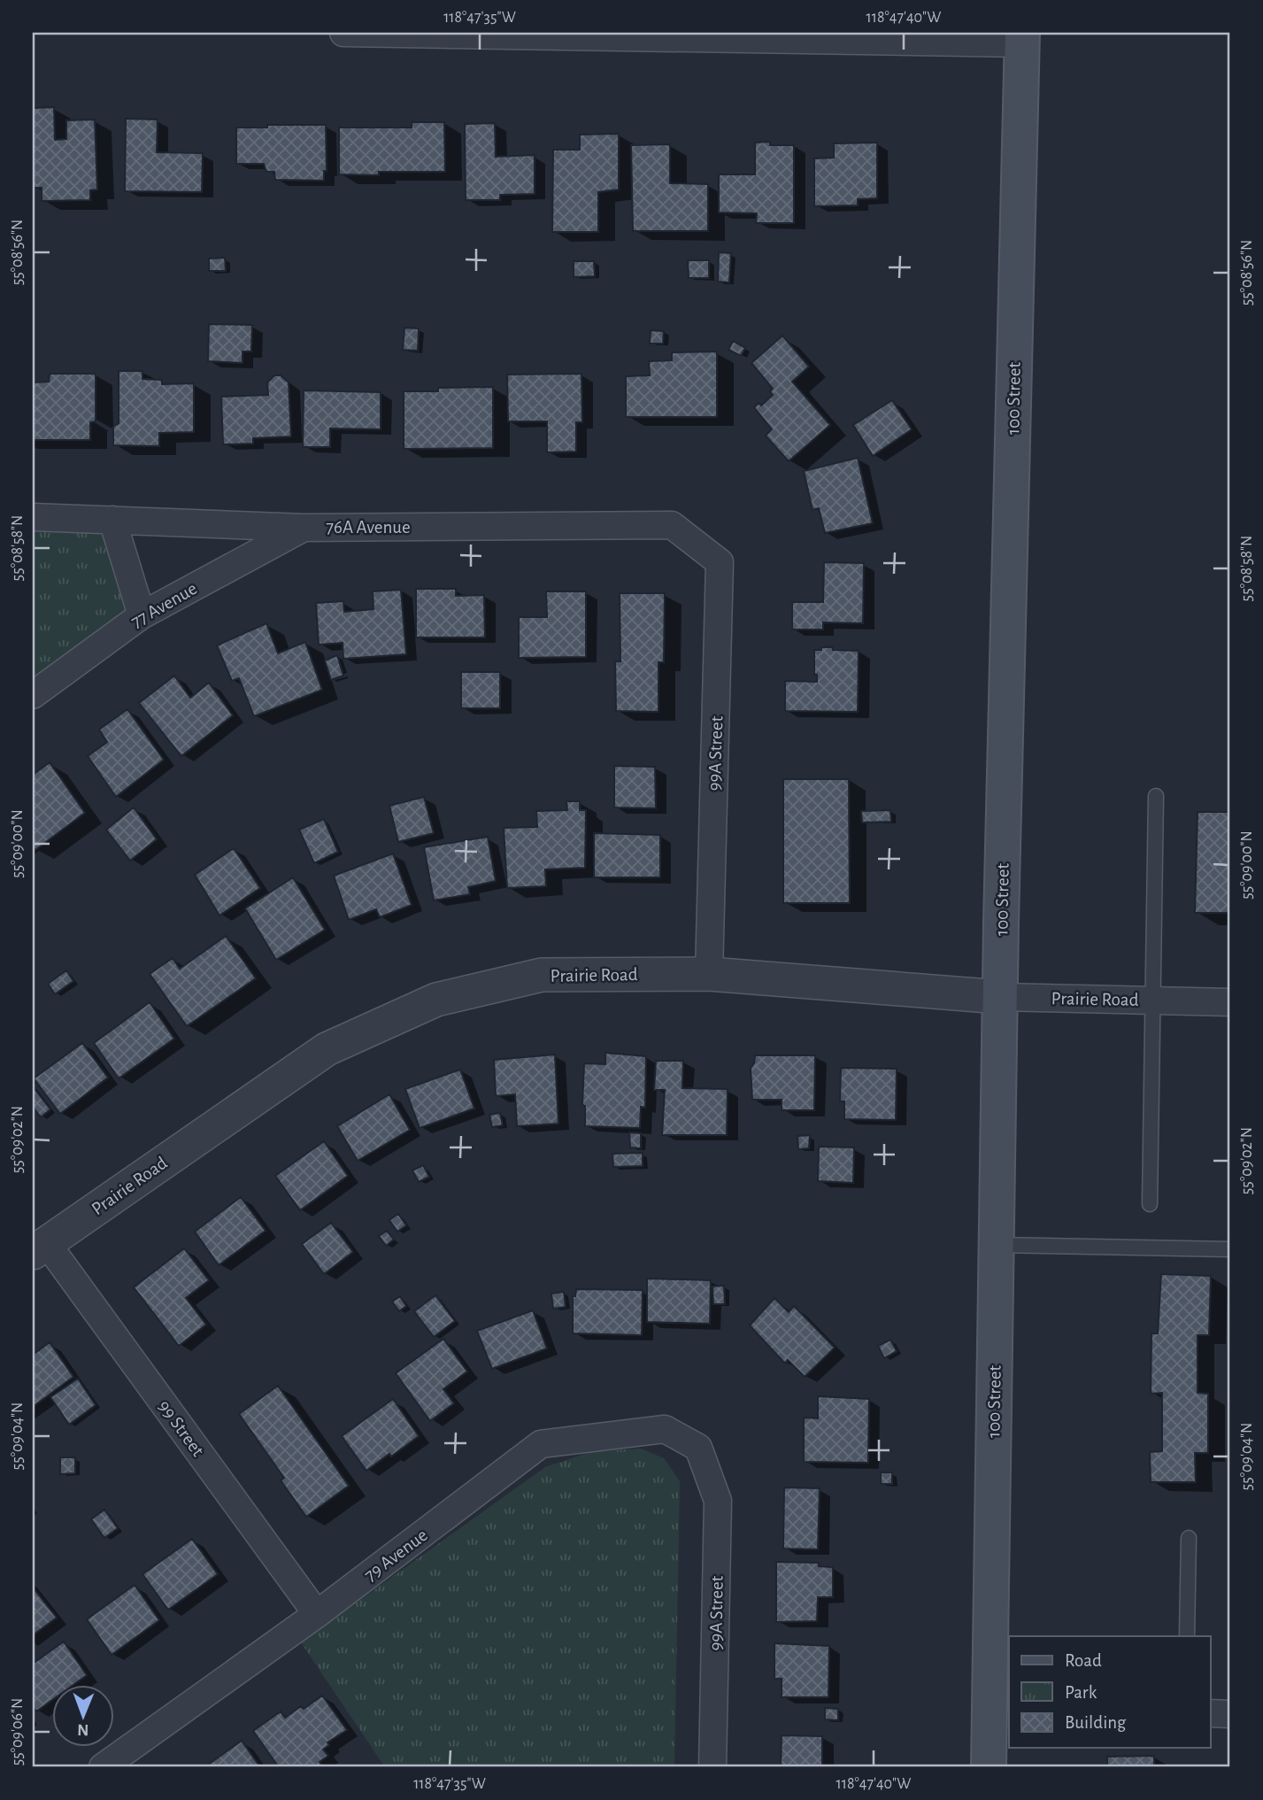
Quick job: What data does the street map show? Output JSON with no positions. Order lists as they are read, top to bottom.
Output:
{
  "streets": {
    "main road": ["100 Street"],
    "street": [
      "76A Avenue",
      "77 Avenue",
      "99A Street",
      "Prairie Road",
      "99 Street",
      "79 Avenue"
    ]
  },
  "crossings": [
    ["100 Street", "Prairie Road"],
    ["76A Avenue", "77 Avenue"],
    ["76A Avenue", "99A Street"],
    ["99A Street", "Prairie Road"],
    ["99A Street", "79 Avenue"],
    ["Prairie Road", "99 Street"],
    ["99 Street", "79 Avenue"]
  ],
  "legend": ["Road", "Park", "Building"],
  "north": "bottom",
  "coordinates": [
    "118°47'35\"W",
    "118°47'40\"W",
    "55°08'56\"N",
    "55°08'58\"N",
    "55°09'00\"N",
    "55°09'02\"N",
    "55°09'04\"N",
    "55°09'06\"N"
  ]
}
